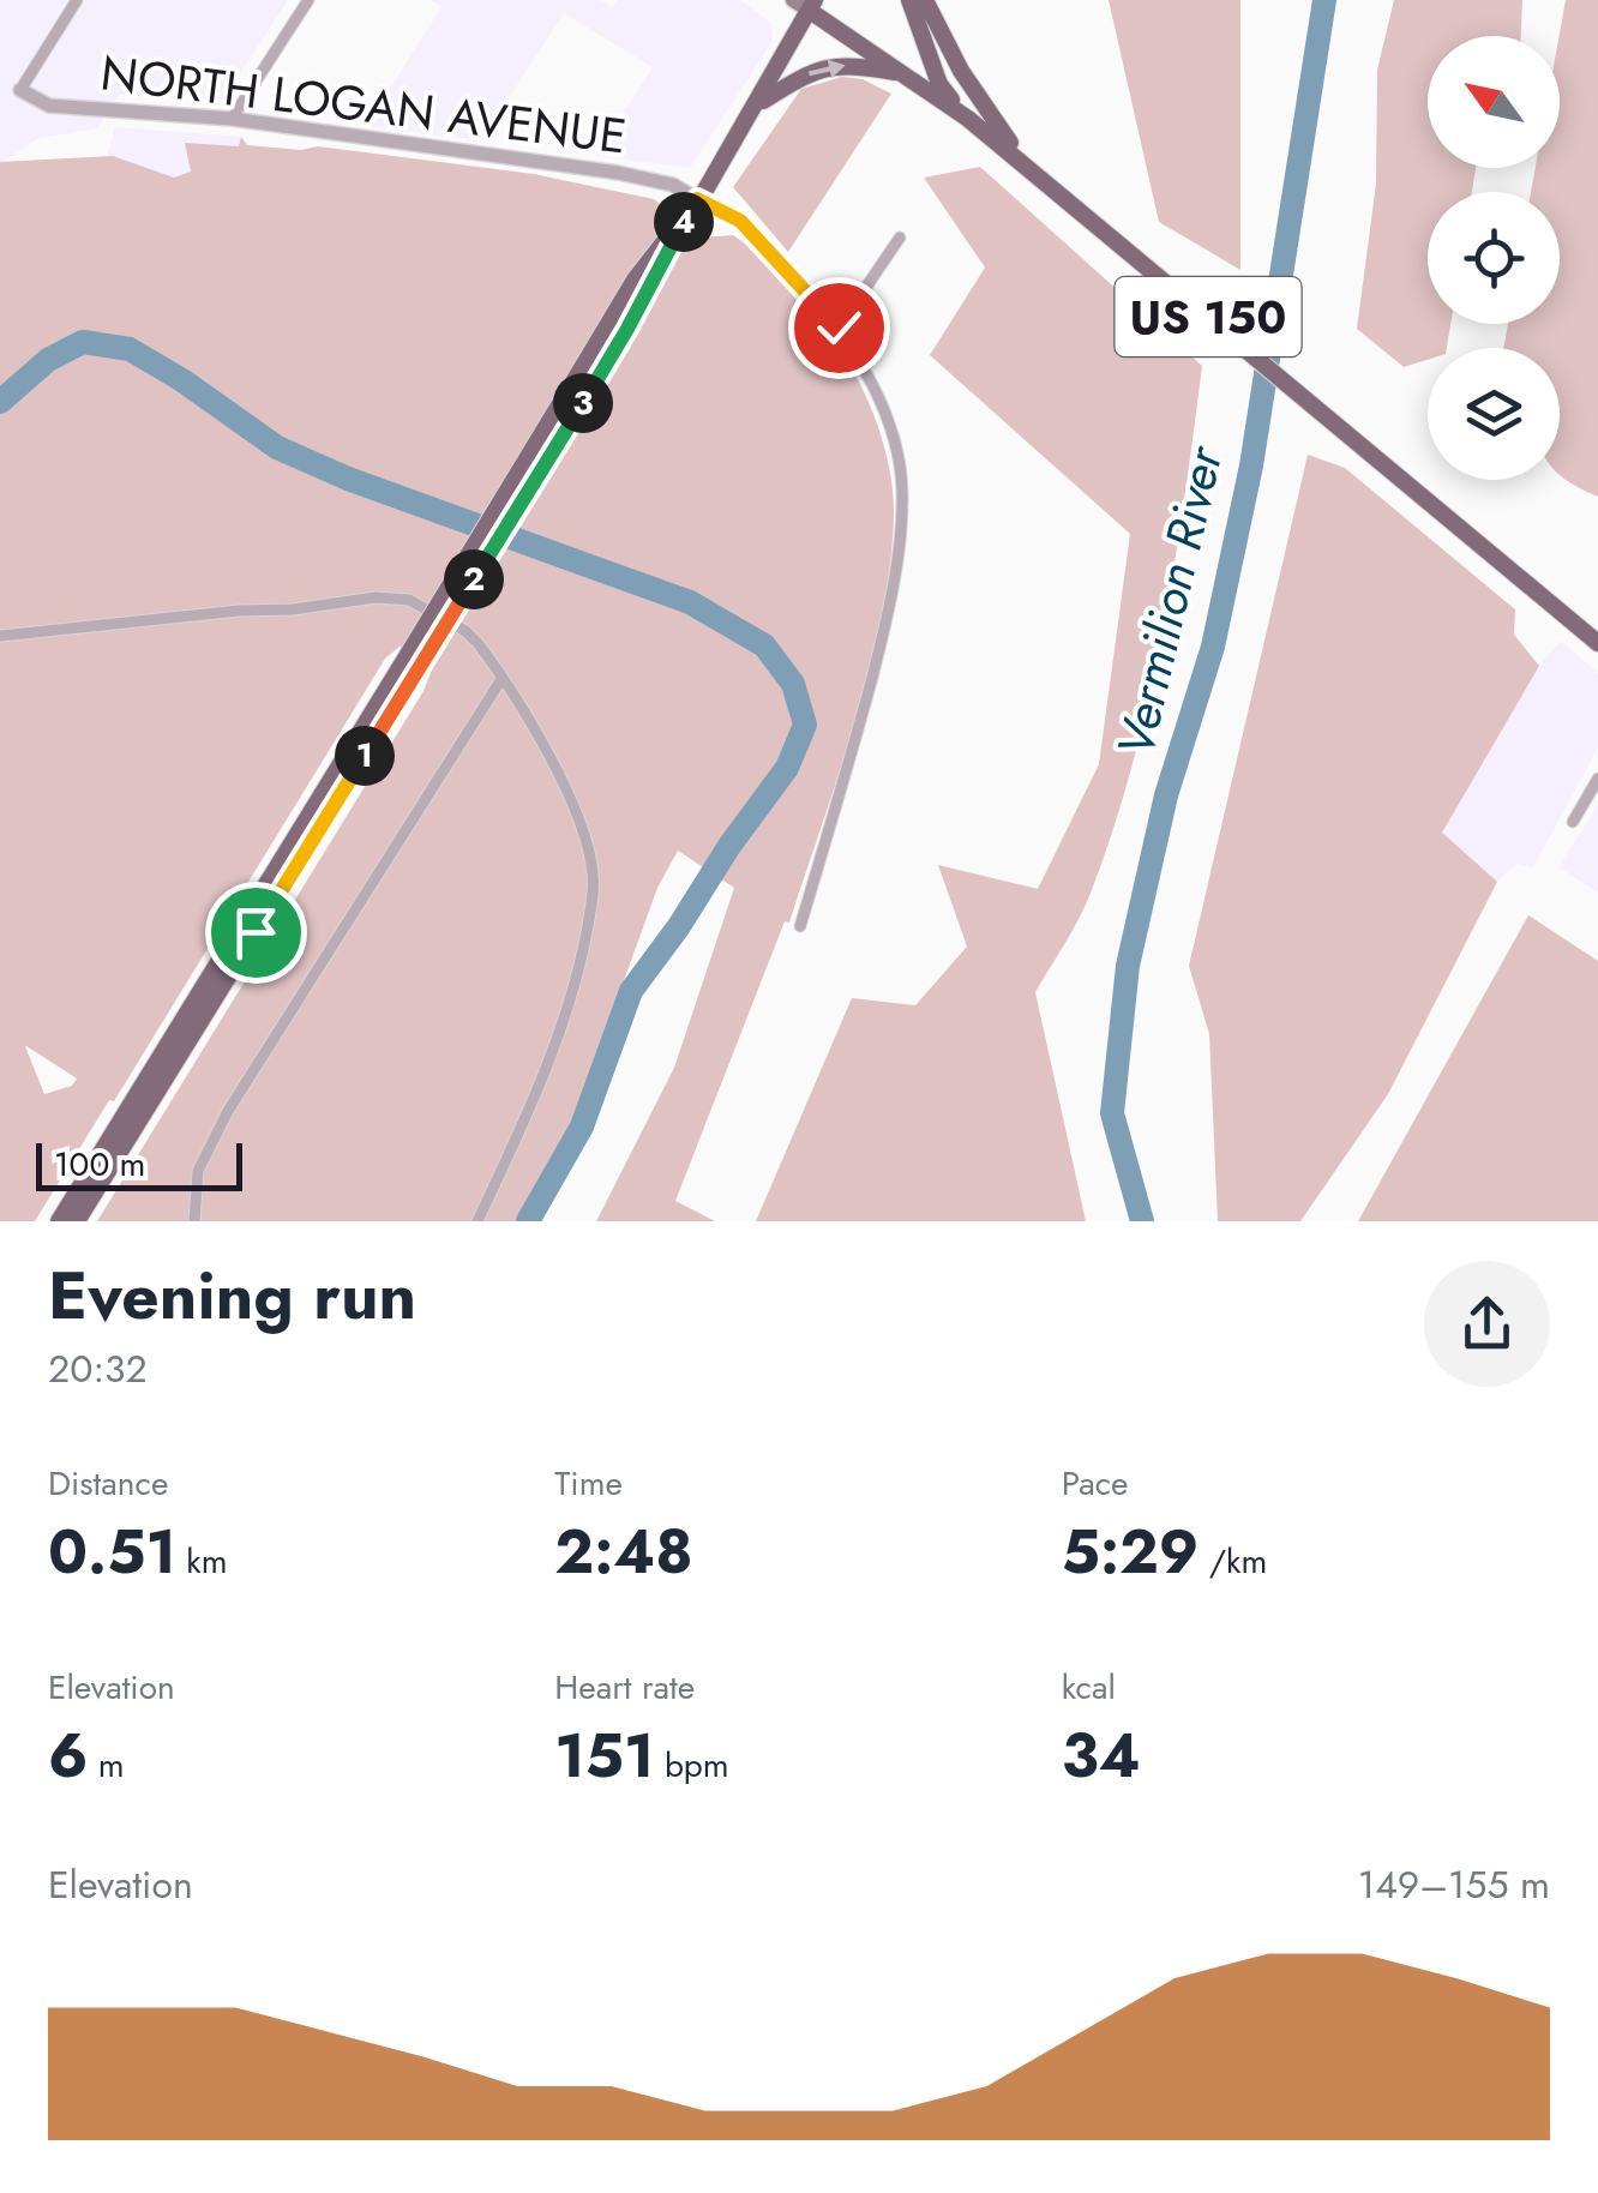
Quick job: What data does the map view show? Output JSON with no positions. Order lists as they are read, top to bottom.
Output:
{
  "streets": {
    "main road": ["US 150"],
    "street": ["NORTH LOGAN AVENUE"]
  },
  "water": ["Vermilion River"],
  "scale_bar": "100 m",
  "north": "top left",
  "page": {
    "pins": [
      "4",
      "3",
      "2",
      "1"
    ],
    "scale": "100 m",
    "heading": ["Evening run", "20:32"],
    "stats": [
      ["Distance", "0.51 km"],
      ["Time", "2:48"],
      ["Pace", "5:29 /km"],
      ["Elevation", "6 m"],
      ["Heart rate", "151 bpm"],
      ["kcal", "34"]
    ],
    "chart": ["Elevation", "149–155 m"]
  }
}
